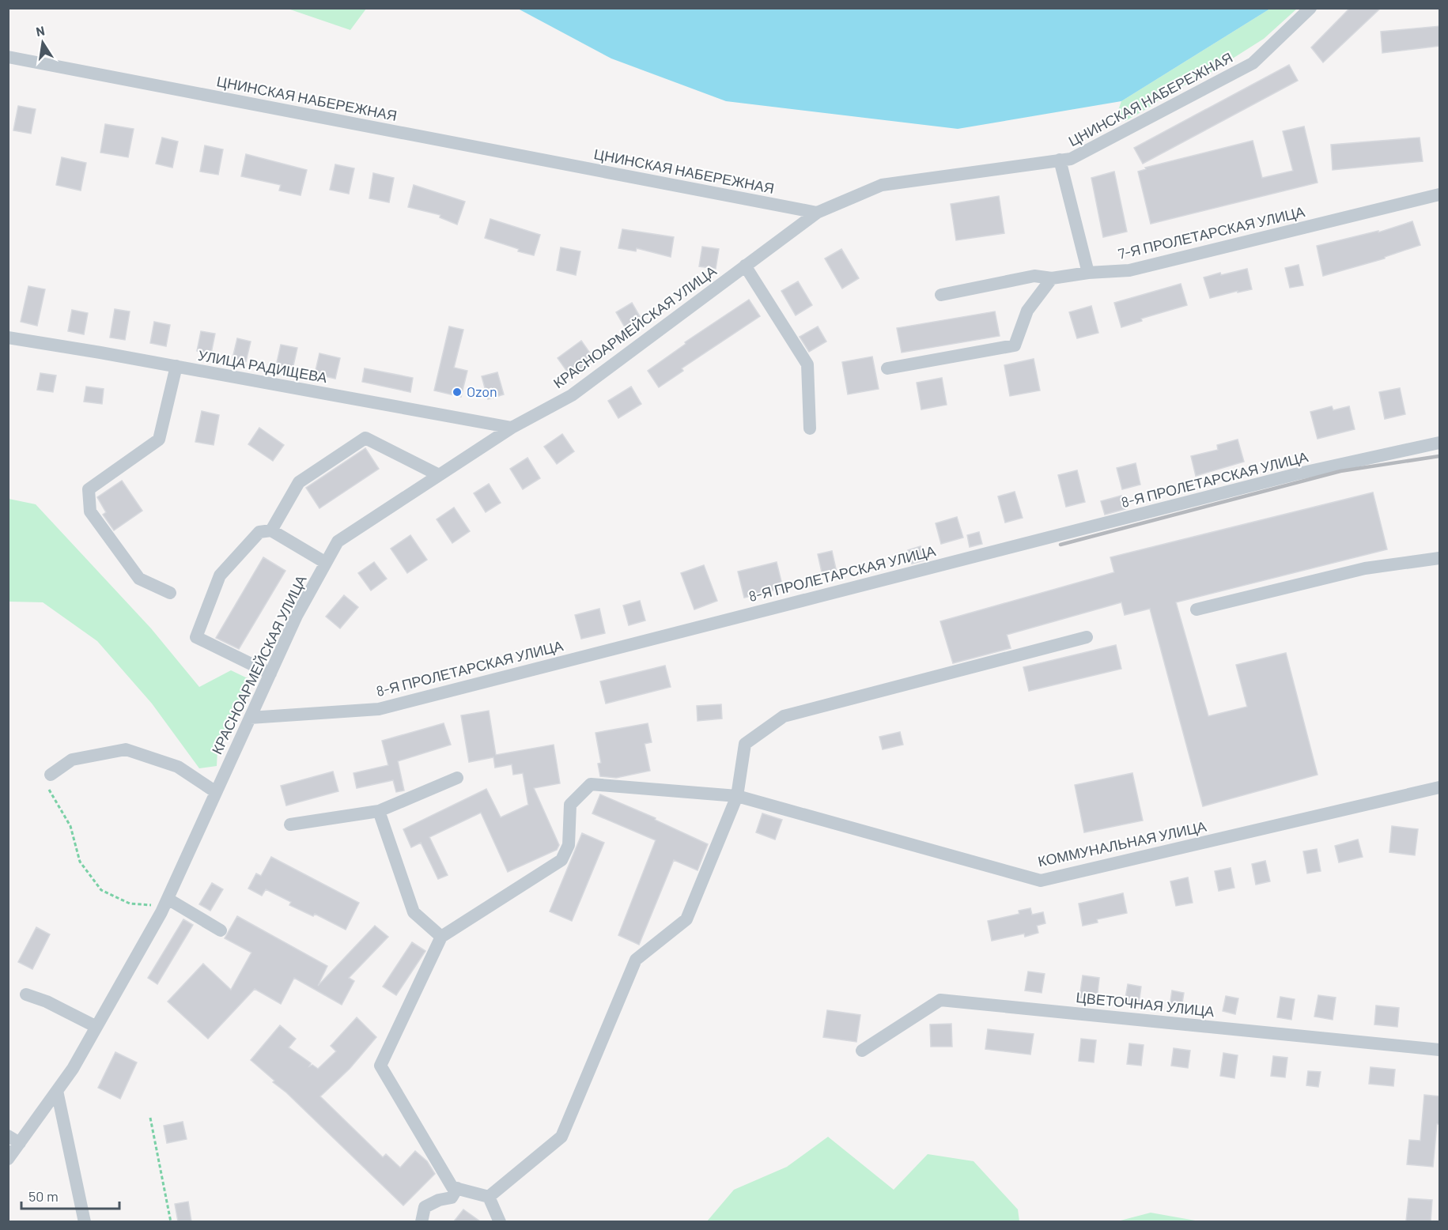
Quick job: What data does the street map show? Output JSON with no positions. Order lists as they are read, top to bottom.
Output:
{
  "streets": {
    "street": [
      "ЦНИНСКАЯ НАБЕРЕЖНАЯ",
      "7-Я ПРОЛЕТАРСКАЯ УЛИЦА",
      "КРАСНОАРМЕЙСКАЯ УЛИЦА",
      "УЛИЦА РАДИЩЕВА",
      "8-Я ПРОЛЕТАРСКАЯ УЛИЦА",
      "КОММУНАЛЬНАЯ УЛИЦА",
      "ЦВЕТОЧНАЯ УЛИЦА"
    ]
  },
  "crossings": [
    ["ЦНИНСКАЯ НАБЕРЕЖНАЯ", "КРАСНОАРМЕЙСКАЯ УЛИЦА"],
    ["КРАСНОАРМЕЙСКАЯ УЛИЦА", "УЛИЦА РАДИЩЕВА"],
    ["КРАСНОАРМЕЙСКАЯ УЛИЦА", "8-Я ПРОЛЕТАРСКАЯ УЛИЦА"]
  ],
  "places": ["Ozon"],
  "scale_bar": "50 m",
  "north": "top"
}
